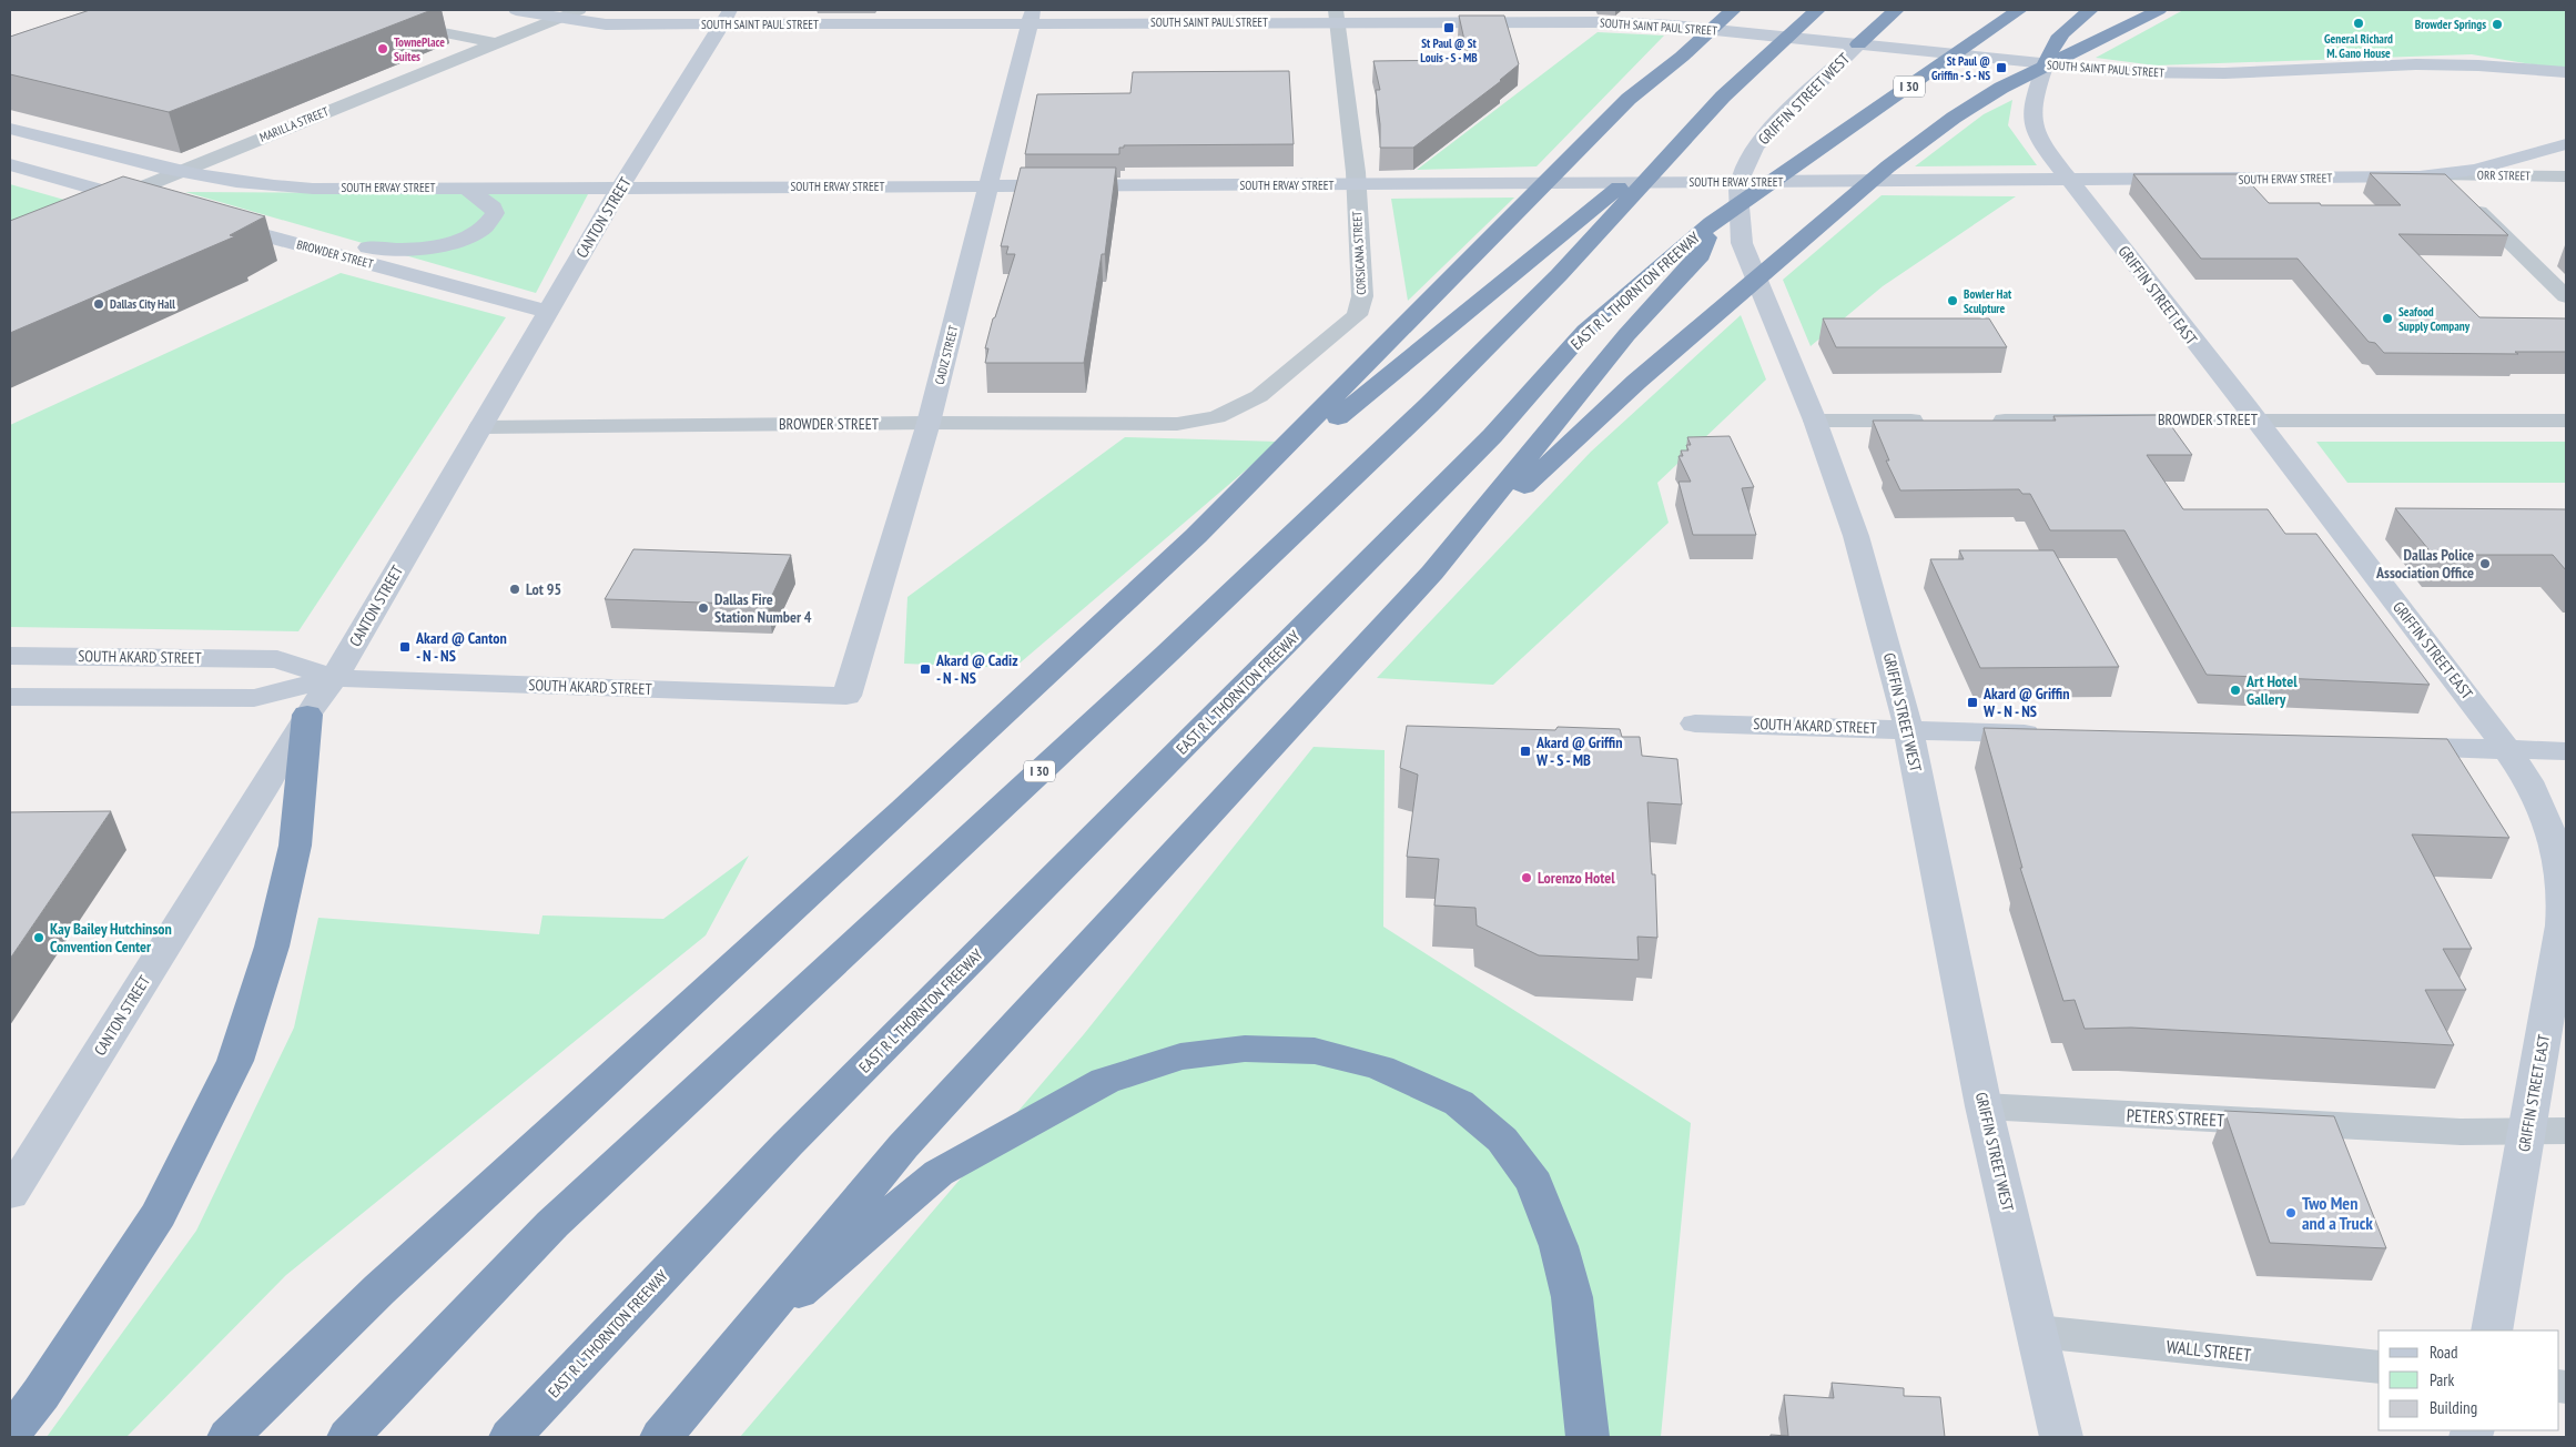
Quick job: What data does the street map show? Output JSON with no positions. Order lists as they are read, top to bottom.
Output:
{
  "streets": {
    "highway": ["I 30", "EAST R L THORNTON FREEWAY"],
    "main road": [
      "SOUTH SAINT PAUL STREET",
      "GRIFFIN STREET WEST",
      "SOUTH ERVAY STREET",
      "CANTON STREET",
      "BROWDER STREET",
      "GRIFFIN STREET EAST",
      "CADIZ STREET",
      "SOUTH AKARD STREET"
    ],
    "street": [
      "MARILLA STREET",
      "ORR STREET",
      "CORSICANA STREET",
      "PETERS STREET",
      "WALL STREET"
    ]
  },
  "crossings": [
    ["SOUTH SAINT PAUL STREET", "GRIFFIN STREET WEST"],
    ["SOUTH SAINT PAUL STREET", "MARILLA STREET"],
    ["SOUTH SAINT PAUL STREET", "CANTON STREET"],
    ["SOUTH SAINT PAUL STREET", "CORSICANA STREET"],
    ["SOUTH SAINT PAUL STREET", "GRIFFIN STREET EAST"],
    ["SOUTH SAINT PAUL STREET", "CADIZ STREET"],
    ["GRIFFIN STREET WEST", "SOUTH ERVAY STREET"],
    ["GRIFFIN STREET WEST", "SOUTH AKARD STREET"],
    ["GRIFFIN STREET WEST", "PETERS STREET"],
    ["GRIFFIN STREET WEST", "WALL STREET"],
    ["MARILLA STREET", "SOUTH ERVAY STREET"],
    ["ORR STREET", "SOUTH ERVAY STREET"],
    ["SOUTH ERVAY STREET", "CANTON STREET"],
    ["SOUTH ERVAY STREET", "CORSICANA STREET"],
    ["SOUTH ERVAY STREET", "GRIFFIN STREET EAST"],
    ["SOUTH ERVAY STREET", "CADIZ STREET"],
    ["CANTON STREET", "BROWDER STREET"],
    ["CANTON STREET", "SOUTH AKARD STREET"],
    ["CORSICANA STREET", "BROWDER STREET"],
    ["BROWDER STREET", "GRIFFIN STREET EAST"],
    ["BROWDER STREET", "CADIZ STREET"],
    ["GRIFFIN STREET EAST", "PETERS STREET"],
    ["CADIZ STREET", "SOUTH AKARD STREET"]
  ],
  "places": {
    "other": [
      "General Richard M. Gano House",
      "Browder Springs",
      "TownePlace Suites",
      "Bowler Hat Sculpture",
      "Dallas City Hall",
      "Seafood Supply Company",
      "Dallas Police Association Office",
      "Lot 95",
      "Dallas Fire Station Number 4",
      "Art Hotel Gallery",
      "Lorenzo Hotel",
      "Kay Bailey Hutchinson Convention Center",
      "Two Men and a Truck"
    ],
    "transit": [
      "St Paul @ St Louis - S - MB",
      "St Paul @ Griffin - S - NS",
      "Akard @ Canton - N - NS",
      "Akard @ Cadiz - N - NS",
      "Akard @ Griffin W - N - NS",
      "Akard @ Griffin W - S - MB"
    ]
  },
  "legend": ["Road", "Park", "Building"]
}
